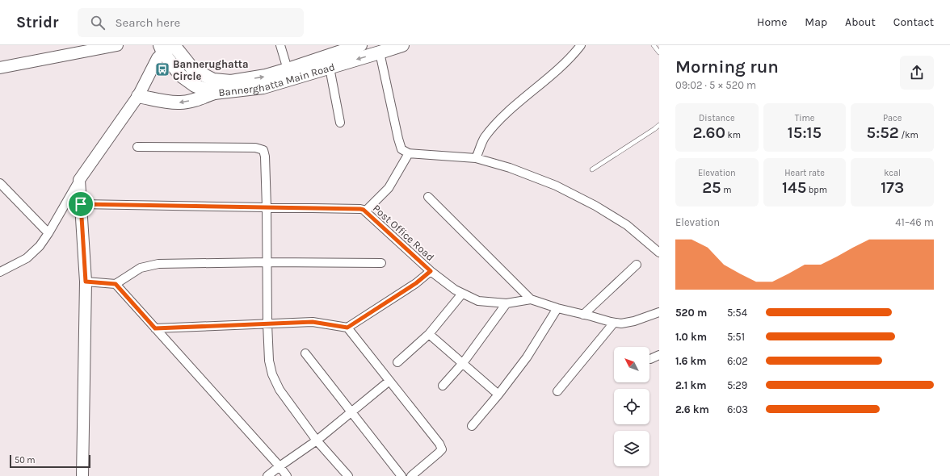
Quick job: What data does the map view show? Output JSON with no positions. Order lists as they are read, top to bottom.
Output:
{
  "streets": {
    "main road": ["Bannerghatta Main Road"],
    "street": ["Post Office Road"]
  },
  "places": {
    "bus stop": ["Bannerughatta Circle"]
  },
  "scale_bar": "50 m",
  "north": "top left",
  "page": {
    "header": "Stridr",
    "search": "Search here",
    "nav": [
      "Home",
      "Map",
      "About",
      "Contact"
    ],
    "heading": ["Morning run", "09:02 · 5 × 520 m"],
    "stats": [
      ["Distance", "2.60 km"],
      ["Time", "15:15"],
      ["Pace", "5:52 /km"],
      ["Elevation", "25 m"],
      ["Heart rate", "145 bpm"],
      ["kcal", "173"]
    ],
    "chart": ["Elevation", "41–46 m"],
    "list": [
      {
        "name": "520 m",
        "note": "5:54"
      },
      {
        "name": "1.0 km",
        "note": "5:51"
      },
      {
        "name": "1.6 km",
        "note": "6:02"
      },
      {
        "name": "2.1 km",
        "note": "5:29"
      },
      {
        "name": "2.6 km",
        "note": "6:03"
      }
    ],
    "scale": "50 m"
  }
}
